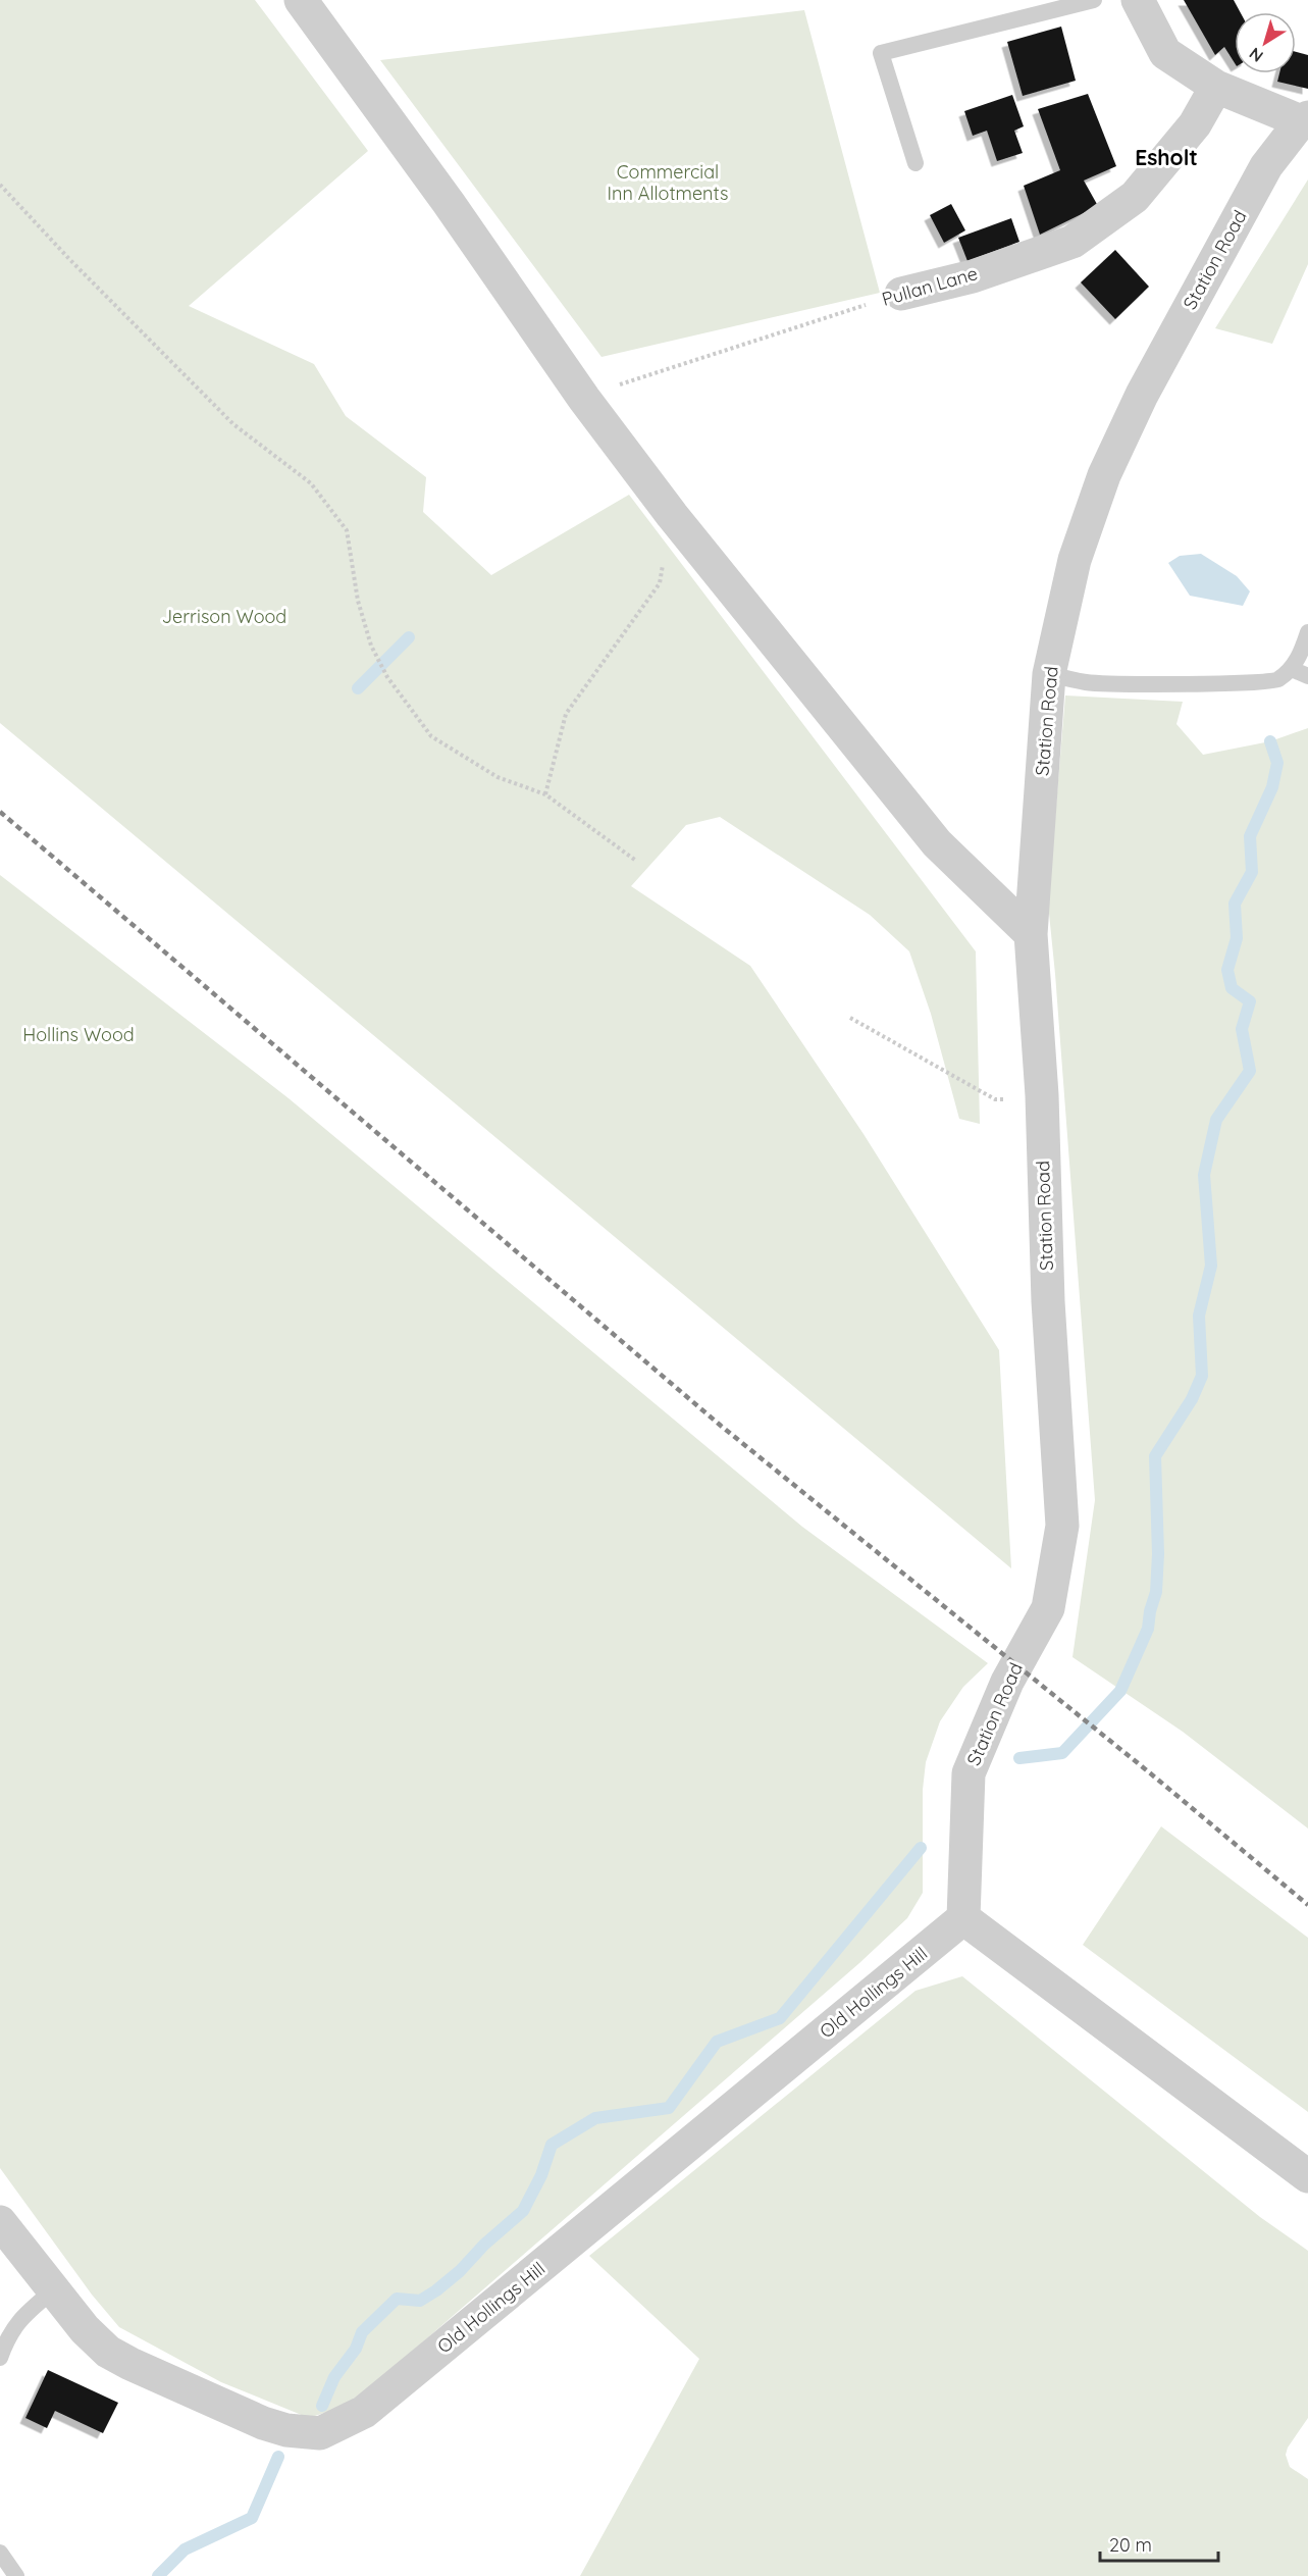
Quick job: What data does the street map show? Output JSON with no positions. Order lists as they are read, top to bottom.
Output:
{
  "streets": {
    "street": ["Station Road", "Pullan Lane", "Old Hollings Hill"]
  },
  "crossings": [
    ["Station Road", "Old Hollings Hill"]
  ],
  "districts": ["Esholt"],
  "parks": ["Commercial Inn Allotments", "Jerrison Wood", "Hollins Wood"],
  "scale_bar": "20 m",
  "north": "bottom left"
}
